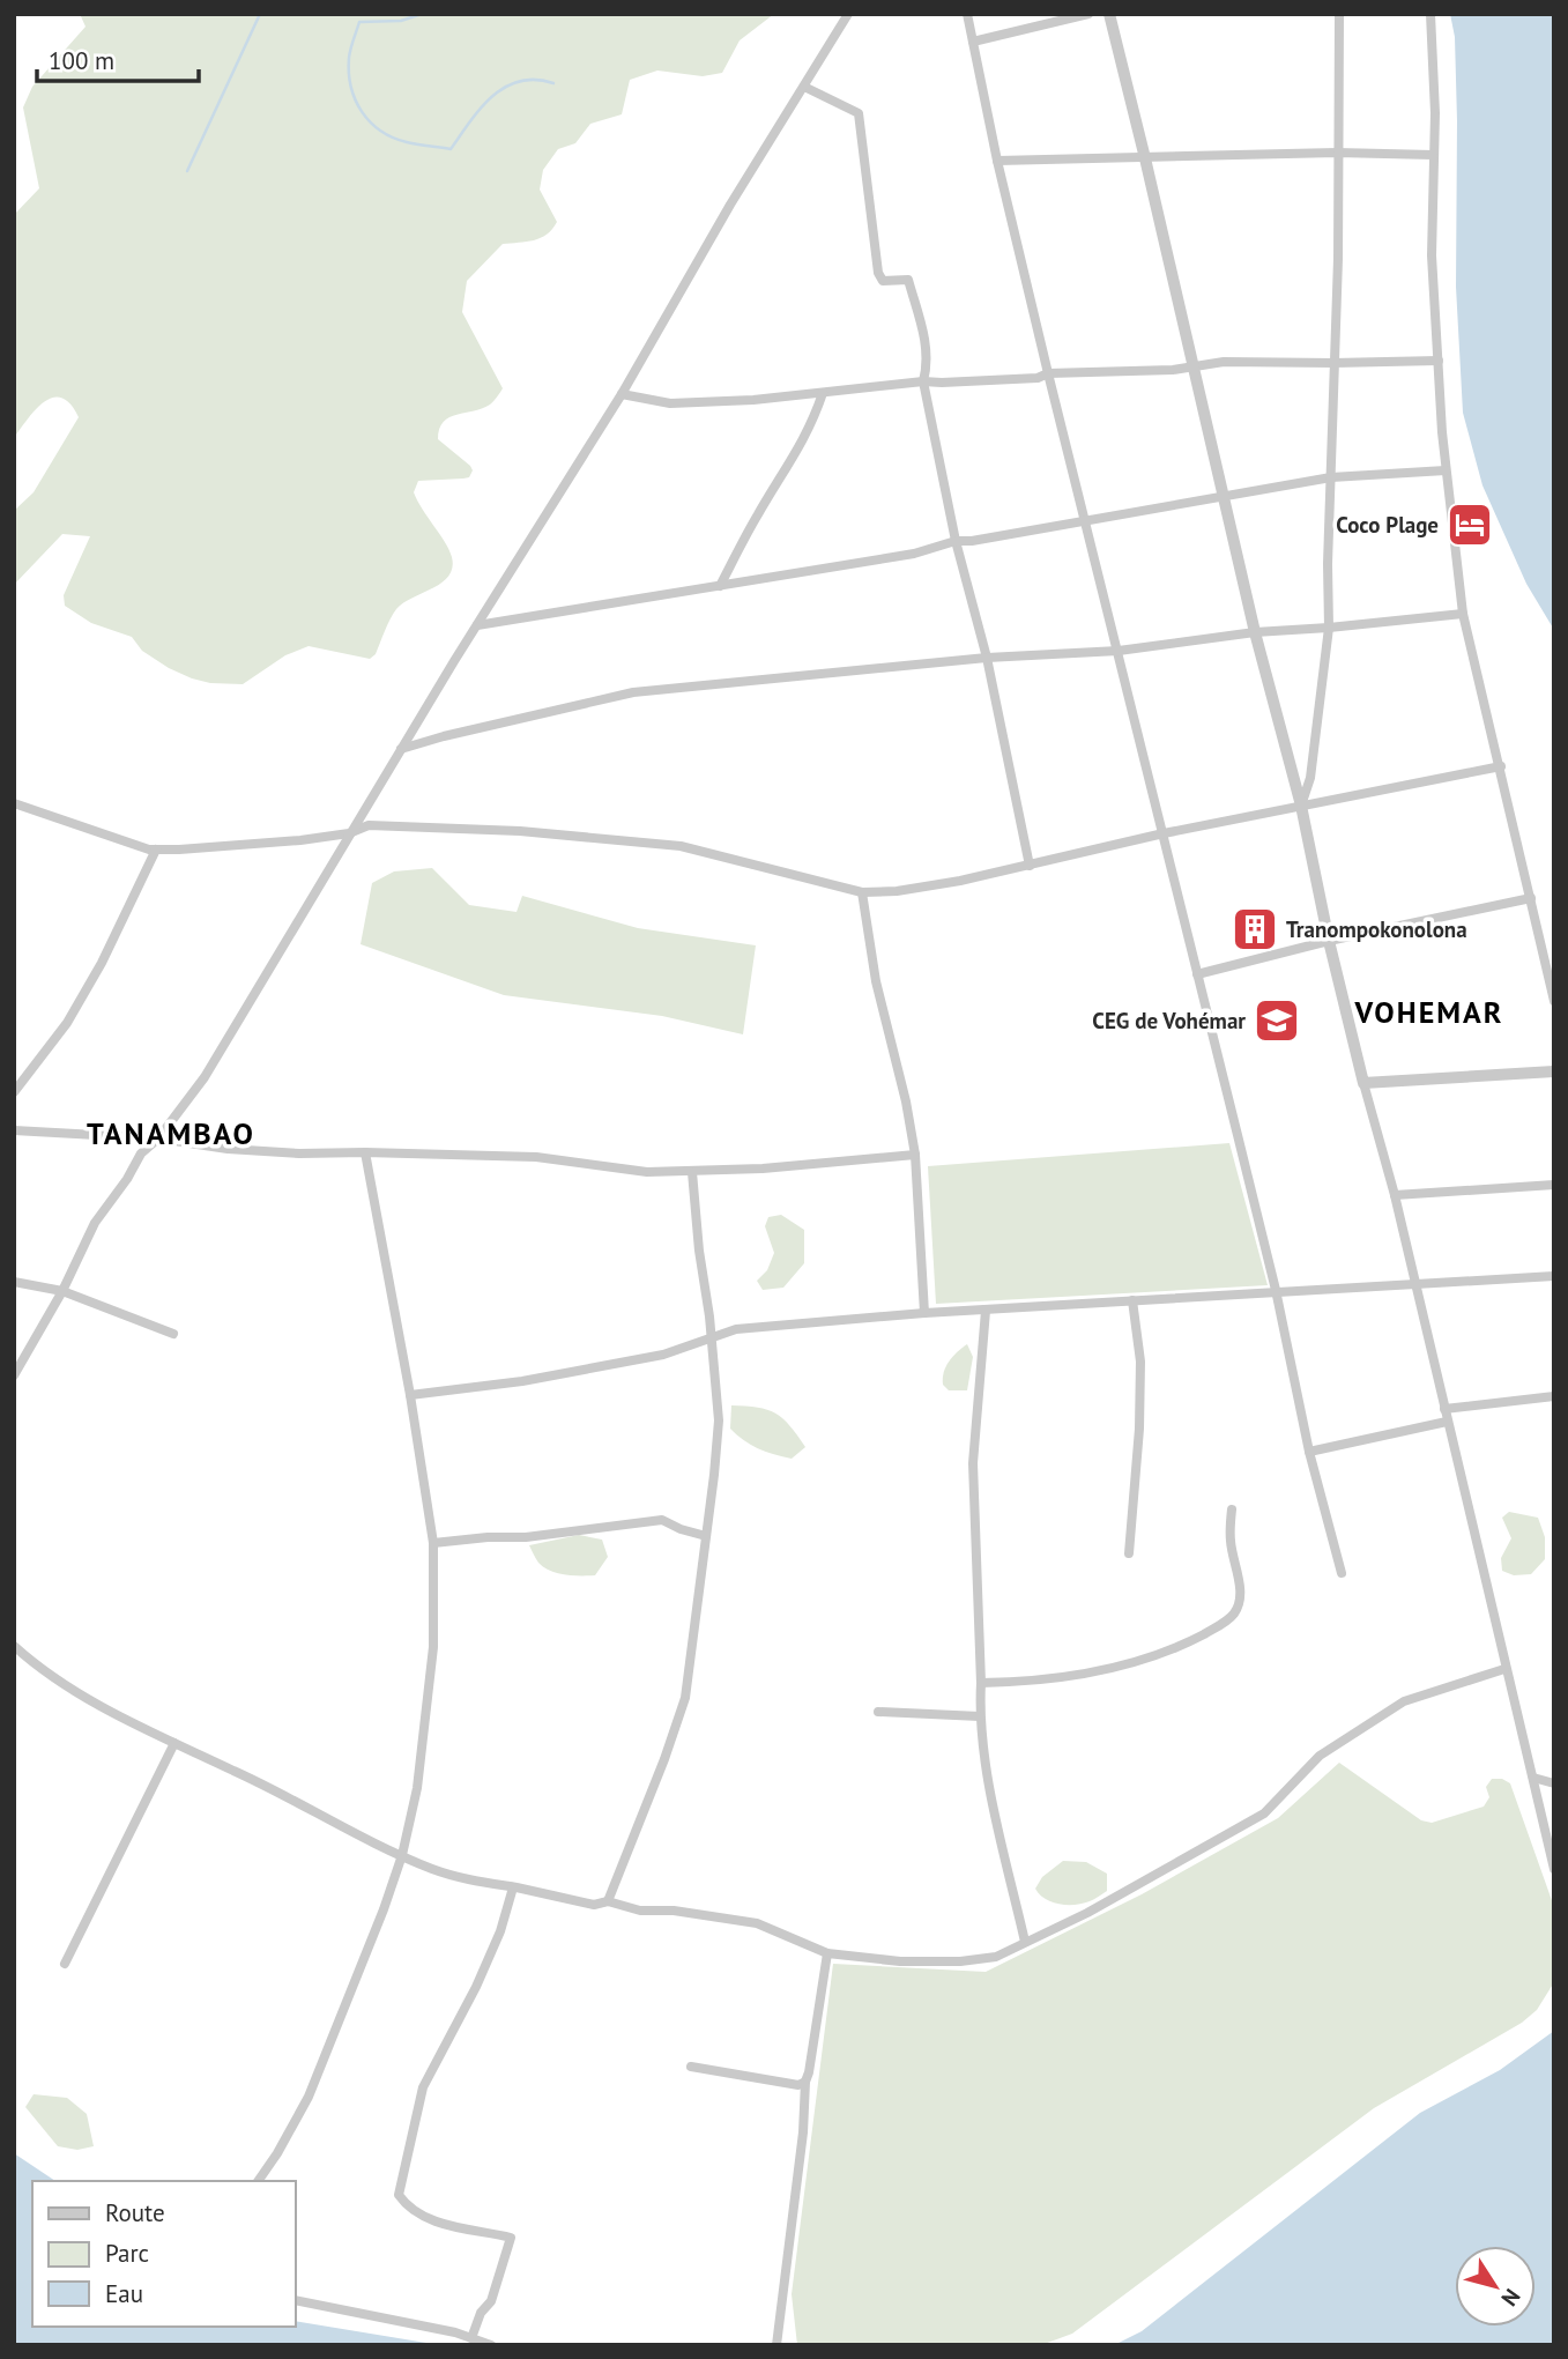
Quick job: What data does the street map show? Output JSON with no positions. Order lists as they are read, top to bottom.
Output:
{
  "districts": ["VOHEMAR", "TANAMBAO"],
  "places": {
    "hotel": ["Coco Plage"],
    "building": ["Tranompokonolona"],
    "school or university": ["CEG de Vohémar"]
  },
  "legend": ["Route", "Parc", "Eau"],
  "scale_bar": "100 m",
  "north": "bottom right"
}
